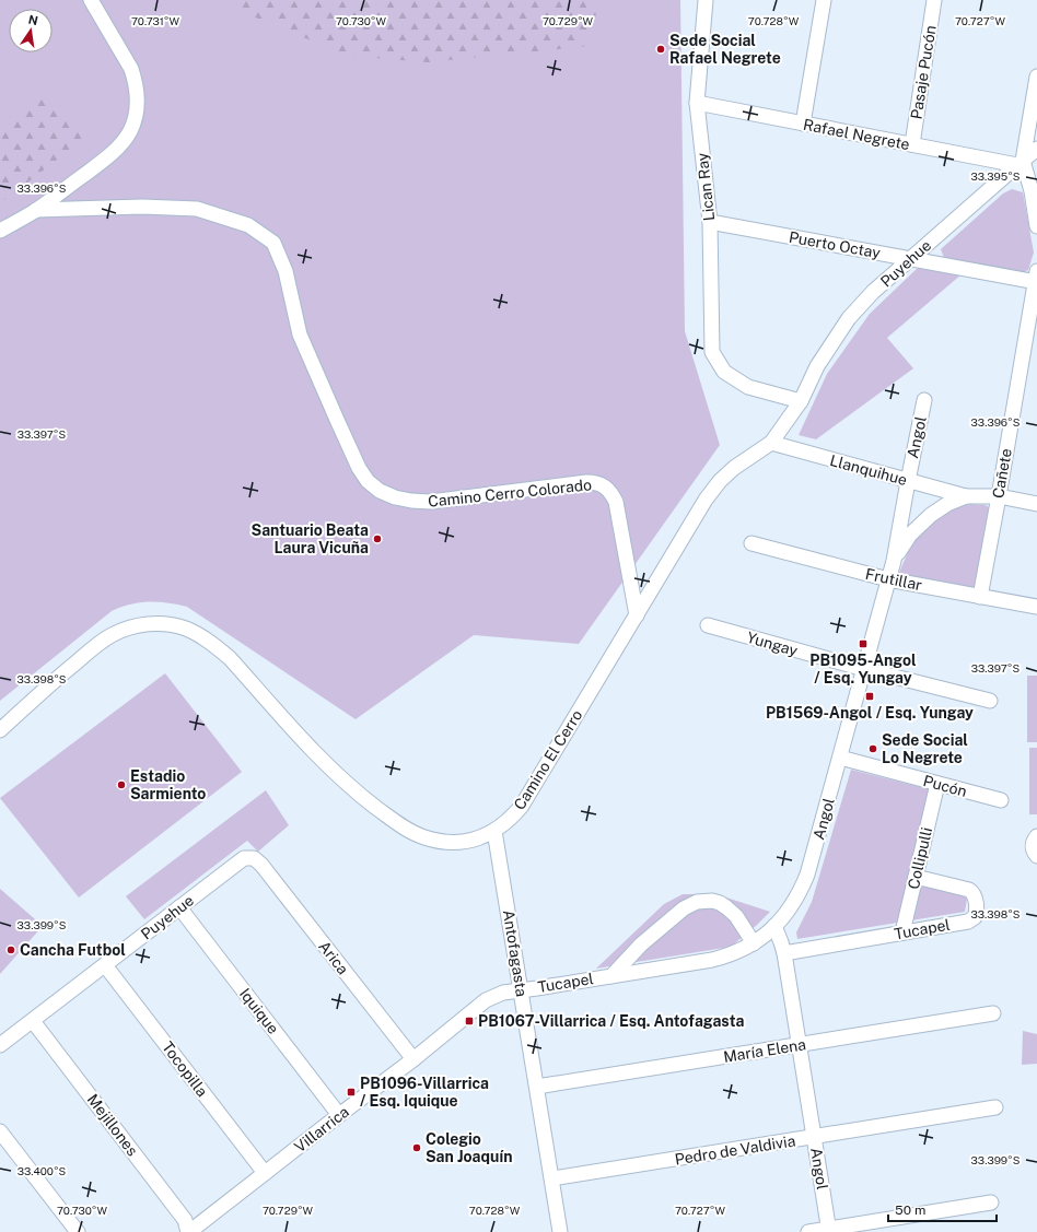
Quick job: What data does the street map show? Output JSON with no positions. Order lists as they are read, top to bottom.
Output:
{
  "streets": {
    "street": [
      "Pasaje Pucón",
      "Rafael Negrete",
      "Lican Ray",
      "Puerto Octay",
      "Puyehue",
      "Angol",
      "Llanquihue",
      "Cañete",
      "Camino Cerro Colorado",
      "Frutillar",
      "Yungay",
      "Camino El Cerro",
      "Pucón",
      "Collipulli",
      "Tucapel",
      "Antofagasta",
      "Arica",
      "Iquique",
      "María Elena",
      "Tocopilla",
      "Mejillones",
      "Villarrica",
      "Pedro de Valdivia"
    ]
  },
  "crossings": [
    ["Pasaje Pucón", "Rafael Negrete"],
    ["Rafael Negrete", "Lican Ray"],
    ["Rafael Negrete", "Puyehue"],
    ["Lican Ray", "Puerto Octay"],
    ["Lican Ray", "Puyehue"],
    ["Lican Ray", "Camino El Cerro"],
    ["Puerto Octay", "Puyehue"],
    ["Puerto Octay", "Cañete"],
    ["Puyehue", "Camino El Cerro"],
    ["Puyehue", "Arica"],
    ["Puyehue", "Iquique"],
    ["Puyehue", "Tocopilla"],
    ["Puyehue", "Mejillones"],
    ["Angol", "Llanquihue"],
    ["Angol", "Frutillar"],
    ["Angol", "Yungay"],
    ["Angol", "Pucón"],
    ["Angol", "Tucapel"],
    ["Angol", "María Elena"],
    ["Angol", "Pedro de Valdivia"],
    ["Llanquihue", "Cañete"],
    ["Llanquihue", "Camino El Cerro"],
    ["Cañete", "Frutillar"],
    ["Camino Cerro Colorado", "Camino El Cerro"],
    ["Camino El Cerro", "Antofagasta"],
    ["Pucón", "Collipulli"],
    ["Collipulli", "Tucapel"],
    ["Tucapel", "Antofagasta"],
    ["Tucapel", "Villarrica"],
    ["Antofagasta", "María Elena"],
    ["Antofagasta", "Villarrica"],
    ["Antofagasta", "Pedro de Valdivia"],
    ["Arica", "Villarrica"],
    ["Iquique", "Villarrica"],
    ["Tocopilla", "Villarrica"],
    ["Mejillones", "Villarrica"]
  ],
  "places": {
    "other": [
      "Sede Social Rafael Negrete",
      "Santuario Beata Laura Vicuña",
      "Sede Social Lo Negrete",
      "Estadio Sarmiento",
      "Cancha Futbol",
      "Colegio San Joaquín"
    ],
    "transit": [
      "PB1095-Angol / Esq. Yungay",
      "PB1569-Angol / Esq. Yungay",
      "PB1067-Villarrica / Esq. Antofagasta",
      "PB1096-Villarrica / Esq. Iquique"
    ]
  },
  "scale_bar": "50 m",
  "north": "top",
  "coordinates": [
    "70.731°W",
    "70.730°W",
    "70.729°W",
    "70.728°W",
    "70.727°W",
    "33.395°S",
    "33.396°S",
    "33.397°S",
    "33.398°S",
    "33.399°S",
    "33.400°S"
  ]
}
